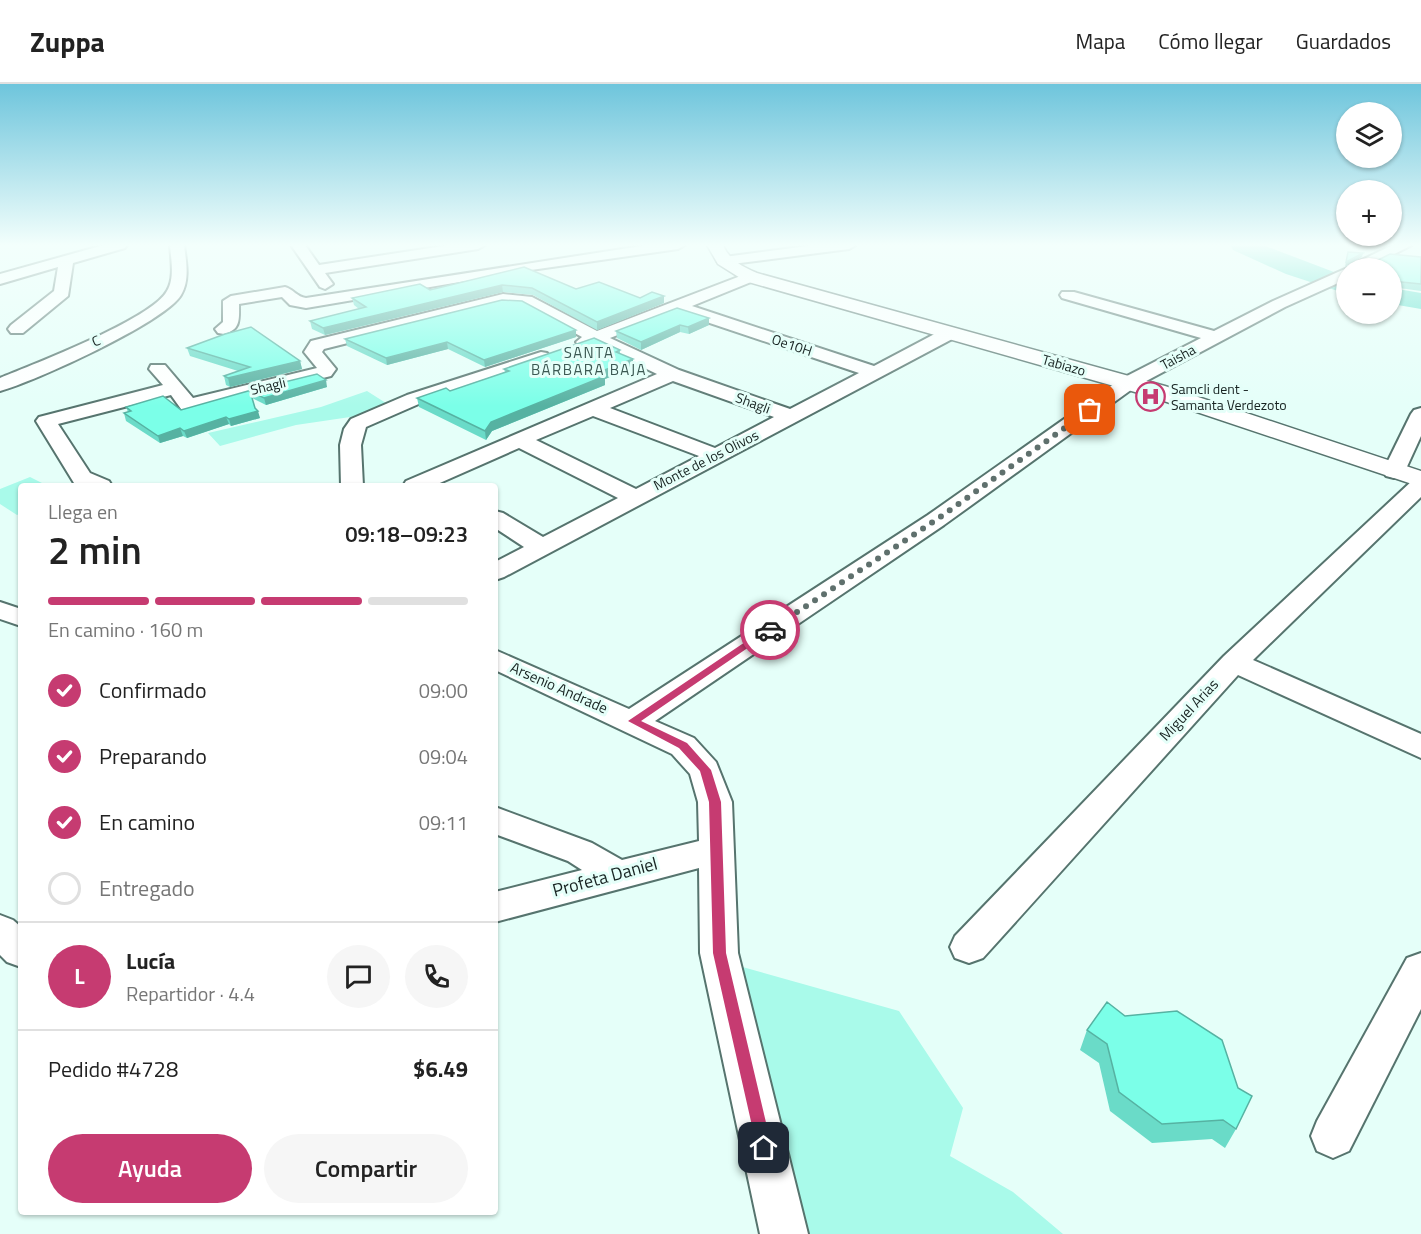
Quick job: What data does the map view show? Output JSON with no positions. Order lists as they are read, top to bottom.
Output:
{
  "streets": {
    "street": [
      "C",
      "Oe10H",
      "Taisha",
      "Tabiazo",
      "Shagli",
      "Monte de los Olivos",
      "Arsenio Andrade",
      "Miguel Arias",
      "Profeta Daniel"
    ]
  },
  "crossings": [
    ["Oe10H", "Monte de los Olivos"],
    ["Taisha", "Tabiazo"],
    ["Taisha", "Arsenio Andrade"],
    ["Tabiazo", "Monte de los Olivos"],
    ["Shagli", "Monte de los Olivos"],
    ["Arsenio Andrade", "Profeta Daniel"]
  ],
  "districts": ["SANTA BÁRBARA BAJA"],
  "places": {
    "hospital": ["Samcli dent - Samanta Verdezoto"]
  },
  "page": {
    "header": "Zuppa",
    "nav": ["Mapa", "Cómo llegar", "Guardados"],
    "map_buttons": ["+", "−"],
    "heading": ["2 min", "Llega en", "09:18–09:23"],
    "panel": [
      "Lucía",
      "Repartidor · 4.4",
      "Pedido #4728",
      "$6.49"
    ],
    "bar": "En camino · 160 m",
    "list": [
      ["Confirmado", "09:00"],
      ["Preparando", "09:04"],
      ["En camino", "09:11"],
      "Entregado"
    ],
    "round": "L",
    "buttons": ["Ayuda", "Compartir"]
  }
}
